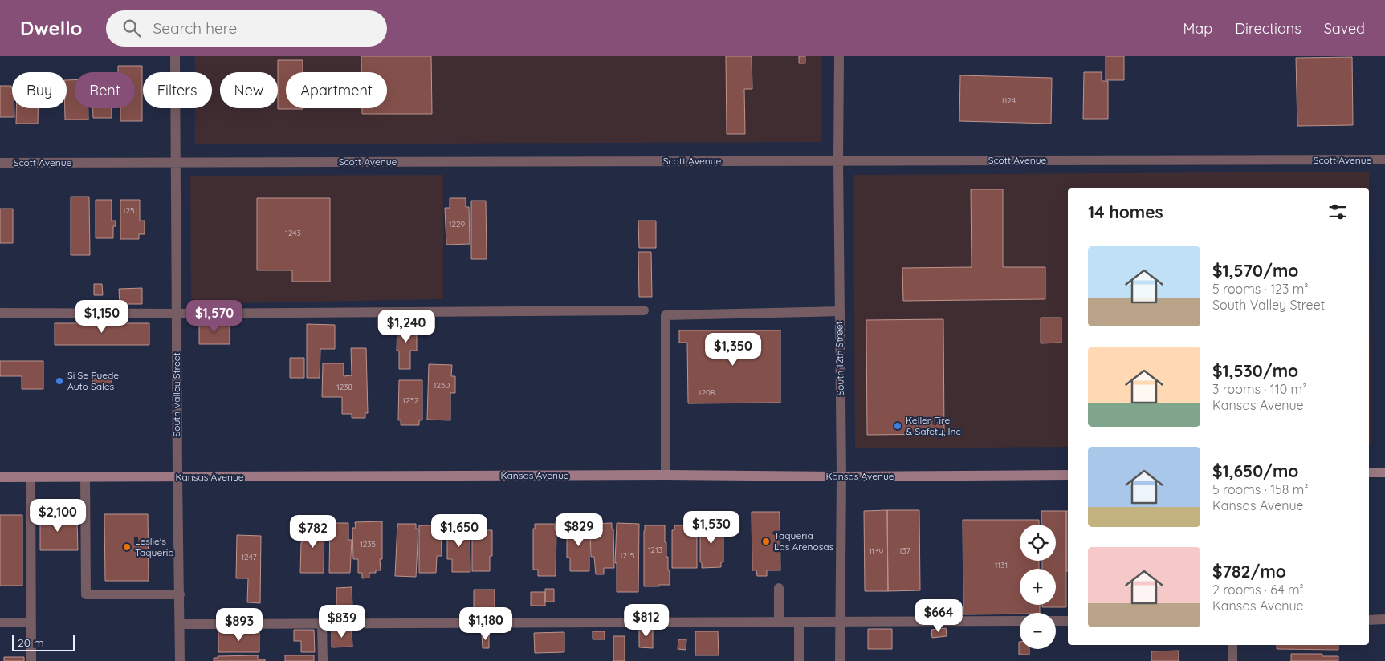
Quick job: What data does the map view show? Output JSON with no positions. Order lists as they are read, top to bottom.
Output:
{
  "streets": {
    "main road": ["Kansas Avenue"],
    "street": ["Scott Avenue", "South 12th Street", "South Valley Street"]
  },
  "crossings": [
    ["Scott Avenue", "South 12th Street"],
    ["Scott Avenue", "South Valley Street"],
    ["South 12th Street", "Kansas Avenue"],
    ["South Valley Street", "Kansas Avenue"]
  ],
  "places": [
    "Si Se Puede Auto Sales",
    "Keller Fire & Safety, Inc",
    "Taqueria Las Arenosas",
    "Leslie's Taqueria"
  ],
  "house_numbers": [
    "1124",
    "1251",
    "1229",
    "1243",
    "1230",
    "1238",
    "1208",
    "1232",
    "1235",
    "1213",
    "1137",
    "1139",
    "1215",
    "1247",
    "1131"
  ],
  "scale_bar": "20 m",
  "page": {
    "header": "Dwello",
    "search": "Search here",
    "nav": ["Map", "Directions", "Saved"],
    "chip": [
      "Buy",
      "Rent",
      "Filters",
      "New",
      "Apartment"
    ],
    "heading": "14 homes",
    "list": [
      {
        "name": "$1,570/mo",
        "note": "5 rooms · 123 m² · South Valley Street"
      },
      {
        "name": "$1,530/mo",
        "note": "3 rooms · 110 m² · Kansas Avenue"
      },
      {
        "name": "$1,650/mo",
        "note": "5 rooms · 158 m² · Kansas Avenue"
      },
      {
        "name": "$782/mo",
        "note": "2 rooms · 64 m² · Kansas Avenue"
      }
    ],
    "price": [
      "$1,150",
      "$1,570",
      "$1,240",
      "$1,350",
      "$2,100",
      "$1,530",
      "$829",
      "$1,650",
      "$782",
      "$664",
      "$812",
      "$839",
      "$1,180",
      "$893"
    ],
    "map_buttons": ["+", "−"],
    "scale": "20 m"
  }
}
